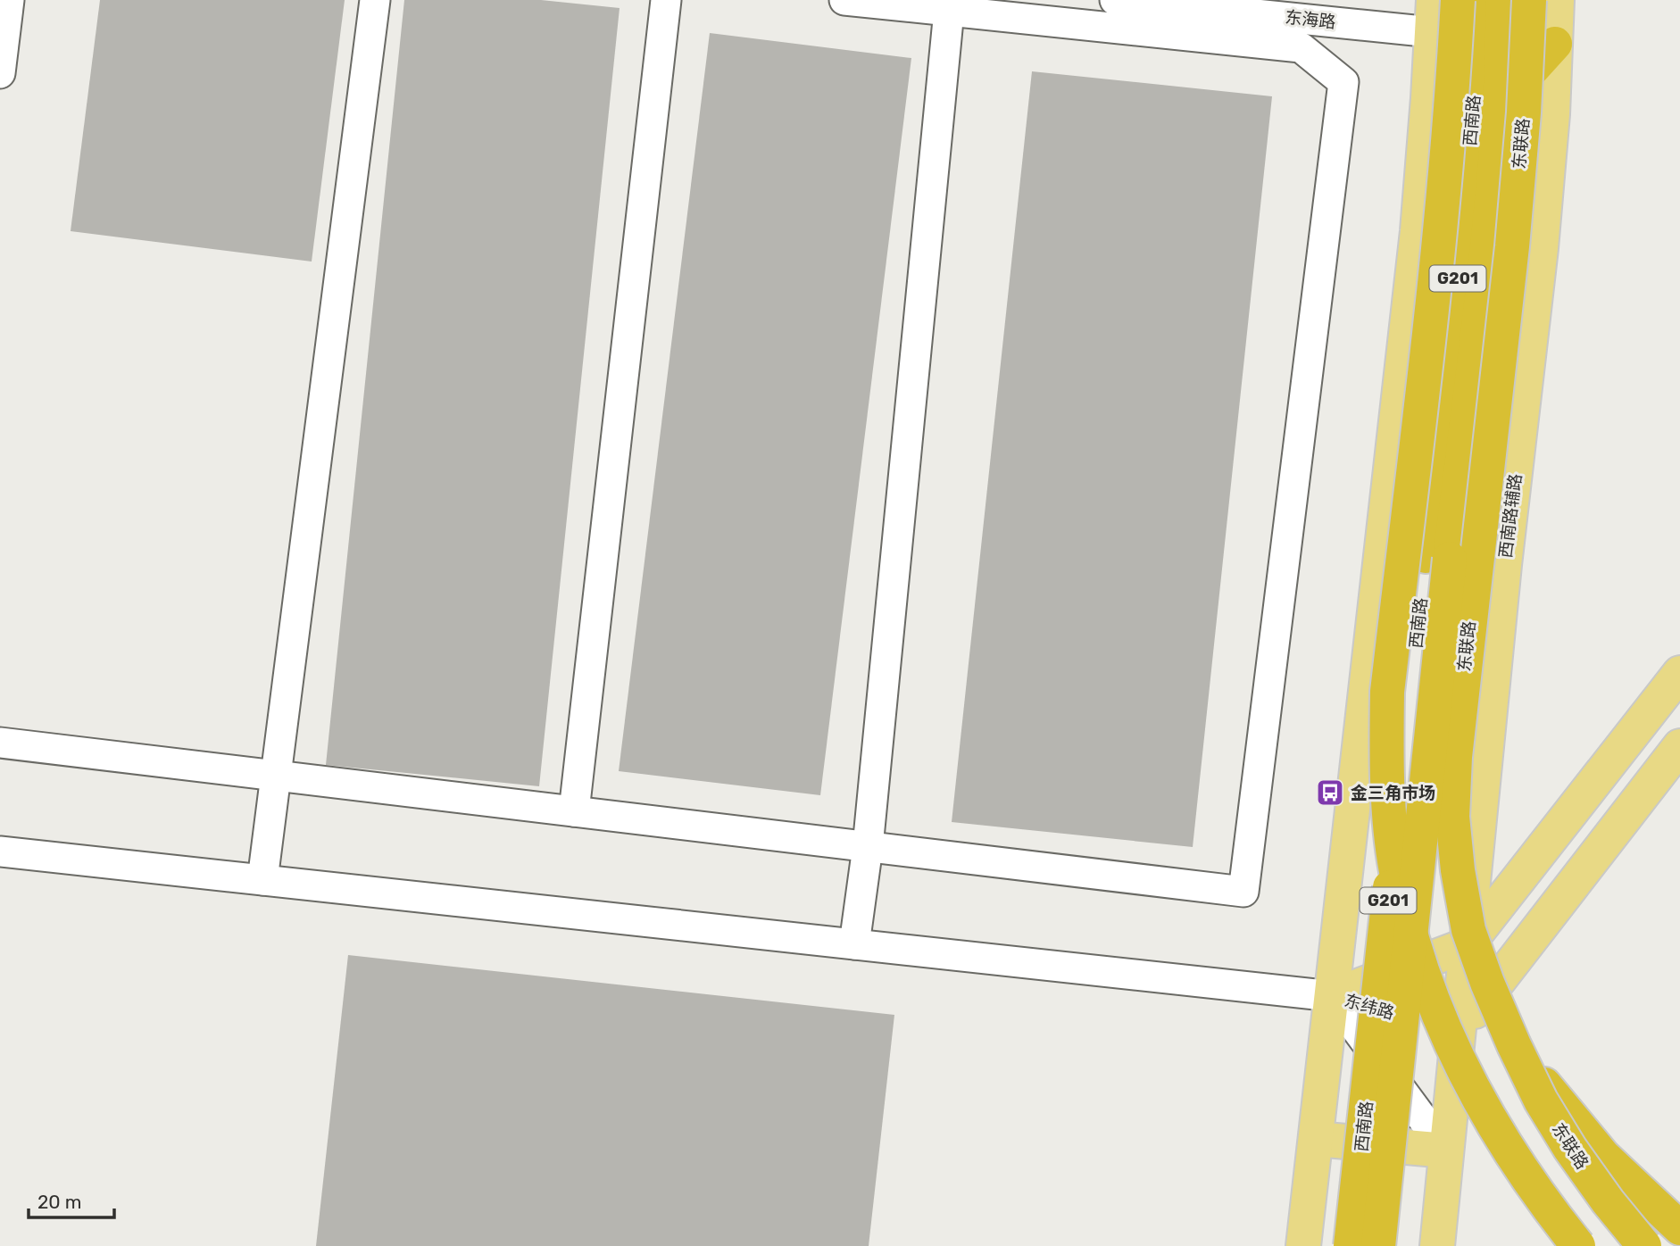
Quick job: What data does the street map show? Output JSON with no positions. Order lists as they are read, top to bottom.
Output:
{
  "streets": {
    "highway": ["西南路", "东联路", "G201"],
    "main road": ["西南路辅路", "东纬路"],
    "street": ["东海路"]
  },
  "crossings": [
    ["西南路辅路", "东纬路"]
  ],
  "places": {
    "bus stop": ["金三角市场"]
  },
  "scale_bar": "20 m"
}
